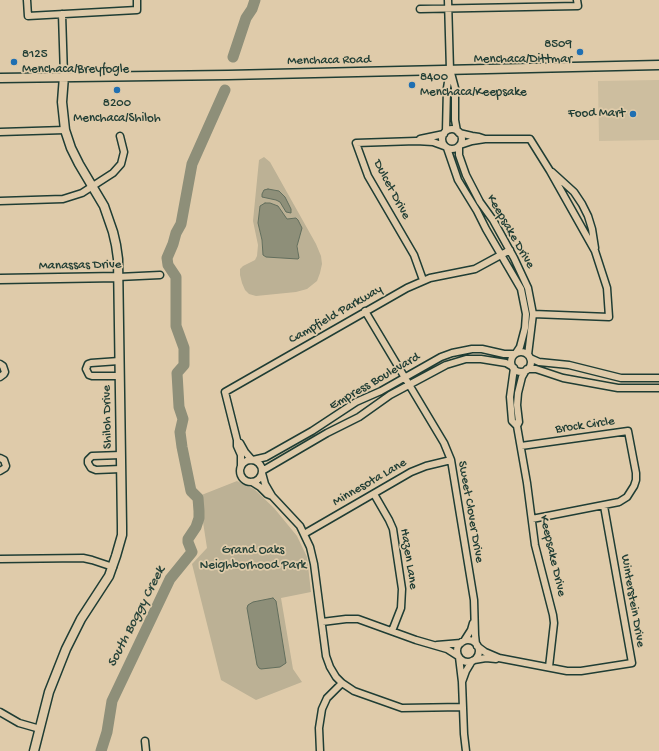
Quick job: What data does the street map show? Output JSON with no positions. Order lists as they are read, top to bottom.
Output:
{
  "streets": {
    "street": [
      "Menchaca Road",
      "Dulcet Drive",
      "Keepsake Drive",
      "Manassas Drive",
      "Campfield Parkway",
      "Empress Boulevard",
      "Shiloh Drive",
      "Brock Circle",
      "Minnesota Lane",
      "Sweet Clover Drive",
      "Hazen Lane",
      "Winterstein Drive"
    ]
  },
  "crossings": [
    ["Menchaca Road", "Shiloh Drive"],
    ["Dulcet Drive", "Keepsake Drive"],
    ["Dulcet Drive", "Campfield Parkway"],
    ["Keepsake Drive", "Campfield Parkway"],
    ["Keepsake Drive", "Empress Boulevard"],
    ["Keepsake Drive", "Brock Circle"],
    ["Keepsake Drive", "Winterstein Drive"],
    ["Manassas Drive", "Shiloh Drive"],
    ["Campfield Parkway", "Empress Boulevard"],
    ["Campfield Parkway", "Sweet Clover Drive"],
    ["Empress Boulevard", "Sweet Clover Drive"],
    ["Brock Circle", "Winterstein Drive"],
    ["Minnesota Lane", "Sweet Clover Drive"],
    ["Minnesota Lane", "Hazen Lane"],
    ["Sweet Clover Drive", "Winterstein Drive"]
  ],
  "water": ["South Boggy Creek"],
  "parks": ["Grand Oaks Neighborhood Park"],
  "places": [
    "8509 Menchaca/Dittmar",
    "8125 Menchaca/Breyfogle",
    "8400 Menchaca/Keepsake",
    "8200 Menchaca/Shiloh",
    "Food Mart"
  ]
}
